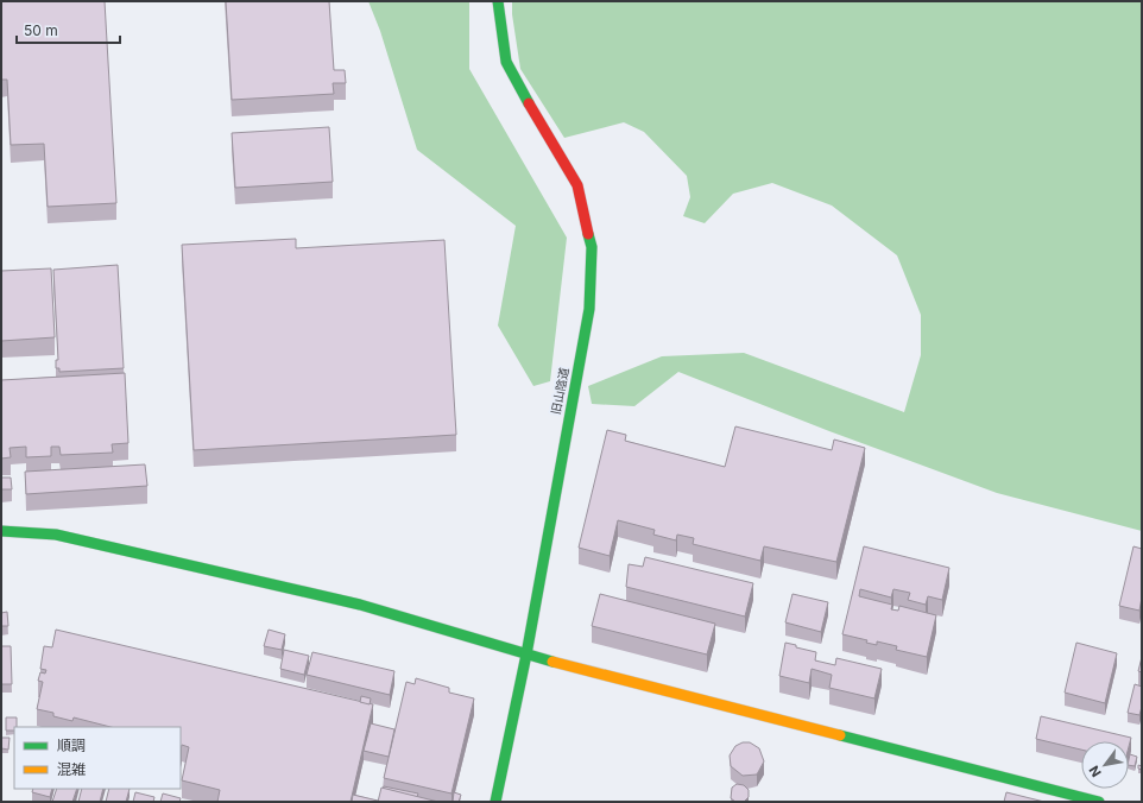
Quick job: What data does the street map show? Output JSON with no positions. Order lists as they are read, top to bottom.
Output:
{
  "streets": {
    "street": ["旧山陰道"]
  },
  "legend": ["順調", "混雑"],
  "scale_bar": "50 m",
  "north": "bottom left"
}
